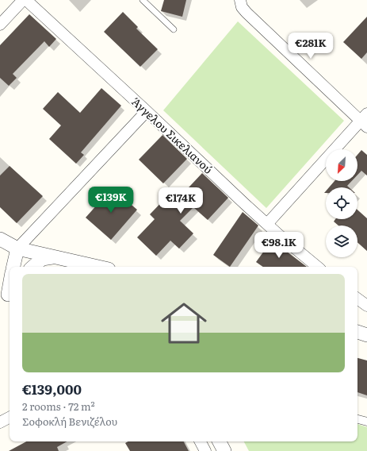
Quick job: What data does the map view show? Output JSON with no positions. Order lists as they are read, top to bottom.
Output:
{
  "streets": {
    "street": ["Άγγελου Σικελιανού"]
  },
  "north": "bottom left",
  "page": {
    "price": [
      "€281K",
      "€139K",
      "€174K",
      "€98.1K"
    ],
    "list": [
      {
        "name": "€139,000",
        "note": "2 rooms · 72 m² · Σοφοκλή Βενιζέλου"
      }
    ]
  }
}
